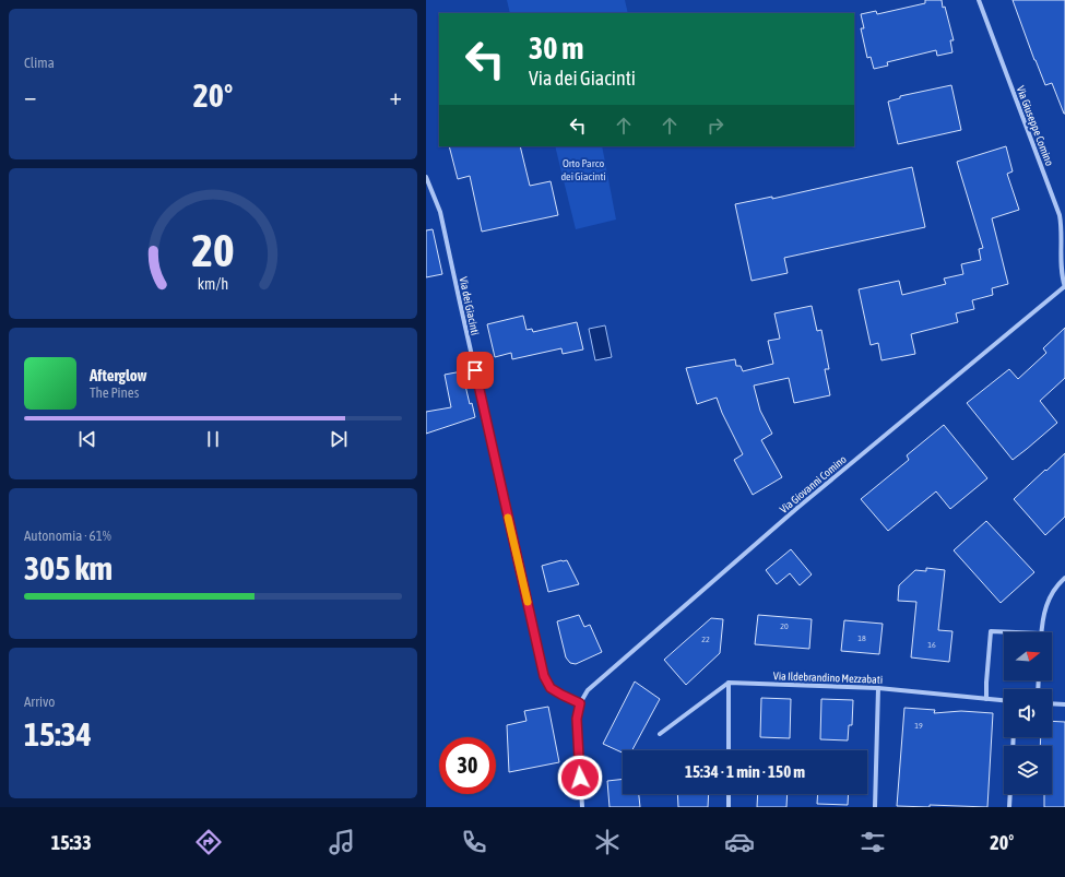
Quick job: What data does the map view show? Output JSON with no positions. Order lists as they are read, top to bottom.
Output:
{
  "streets": {
    "street": [
      "Via Giuseppe Comino",
      "Via dei Giacinti",
      "Via Giovanni Comino",
      "Via Ildebrandino Mezzabati"
    ]
  },
  "crossings": [
    ["Via Giuseppe Comino", "Via Giovanni Comino"],
    ["Via dei Giacinti", "Via Giovanni Comino"]
  ],
  "parks": ["Orto Parco dei Giacinti"],
  "house_numbers": [
    "20",
    "18",
    "22",
    "16",
    "19"
  ],
  "north": "right",
  "page": {
    "tile": [
      "Clima",
      ["Autonomia · 61%", "305 km"],
      ["Arrivo", "15:34"]
    ],
    "turn": ["30 m", "Via dei Giacinti"],
    "heat": ["−", "20°", "+"],
    "song": ["Afterglow", "The Pines"],
    "limit": "30",
    "trip": "15:34 · 1 min · 150 m",
    "tabs": ["15:33", "20°"],
    "gauge": ["20", "km/h"]
  }
}
